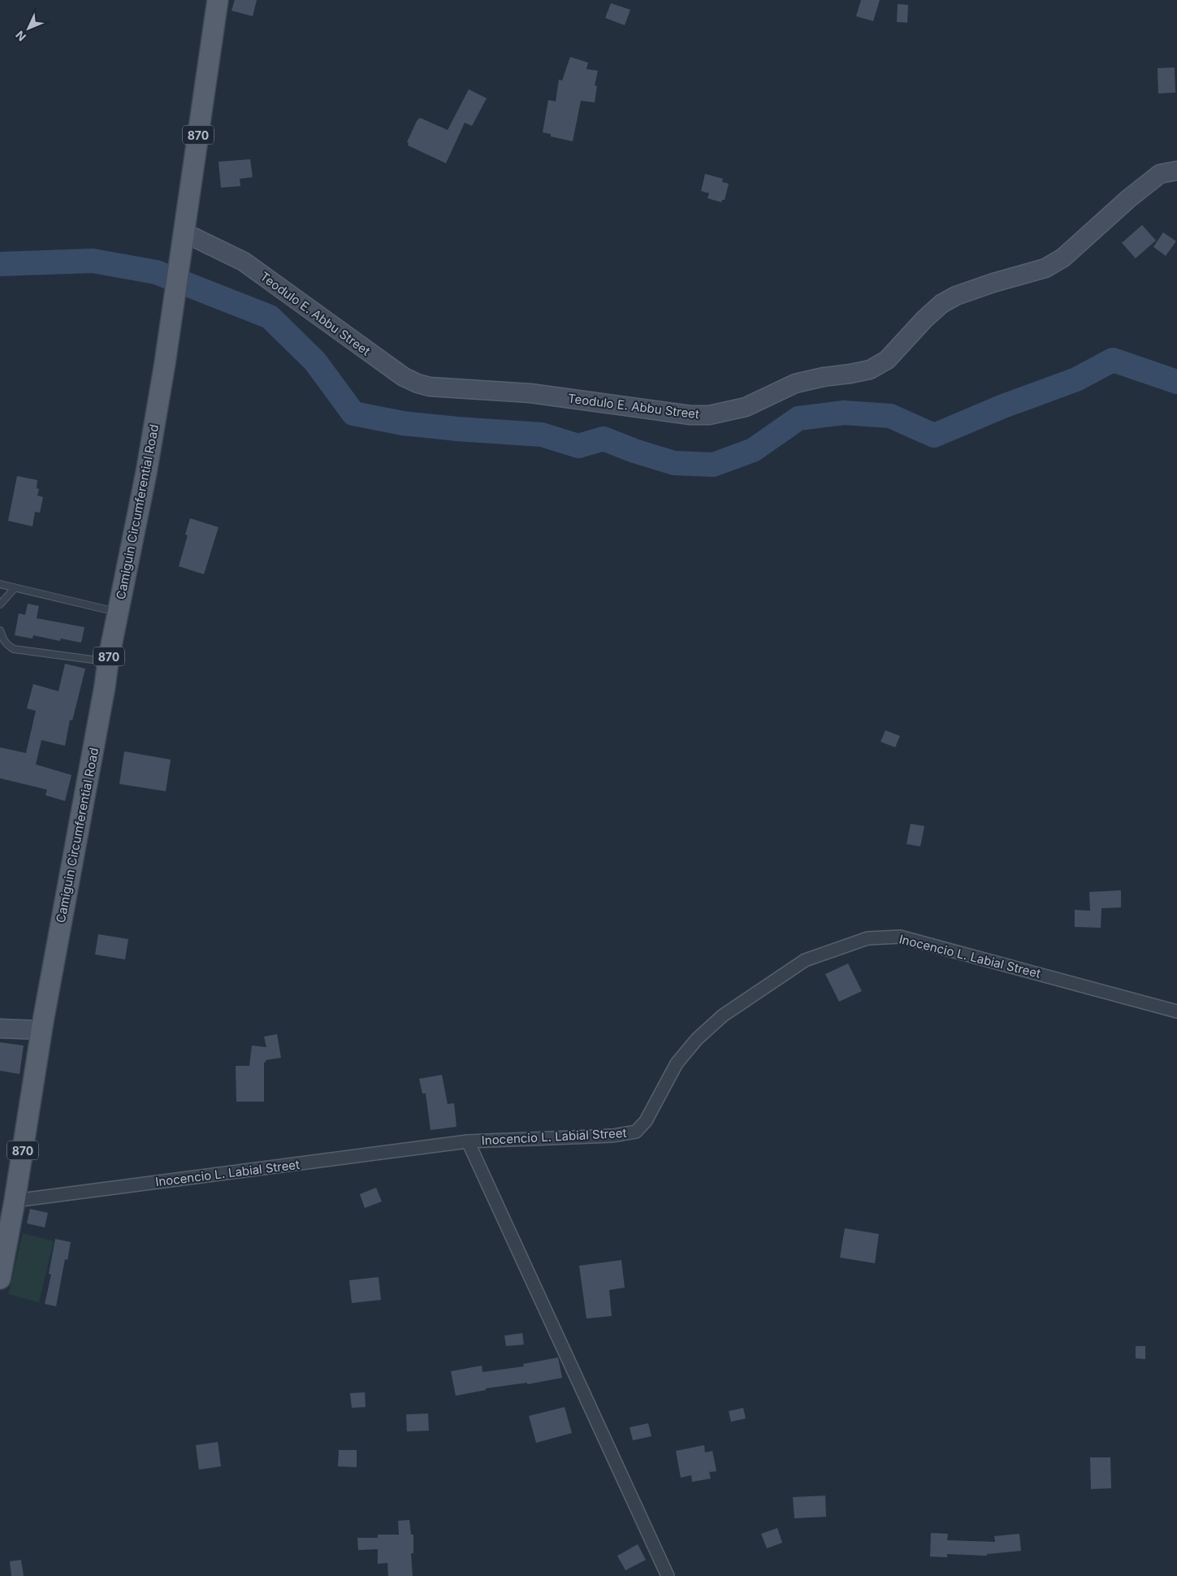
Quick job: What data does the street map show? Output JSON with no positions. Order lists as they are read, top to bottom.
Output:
{
  "streets": {
    "main road": ["870", "Camiguin Circumferential Road"],
    "street": ["Teodulo E. Abbu Street", "Inocencio L. Labial Street"]
  },
  "crossings": [
    ["870", "Camiguin Circumferential Road"],
    ["870", "Inocencio L. Labial Street"],
    ["Teodulo E. Abbu Street", "Camiguin Circumferential Road"]
  ],
  "north": "bottom left"
}
